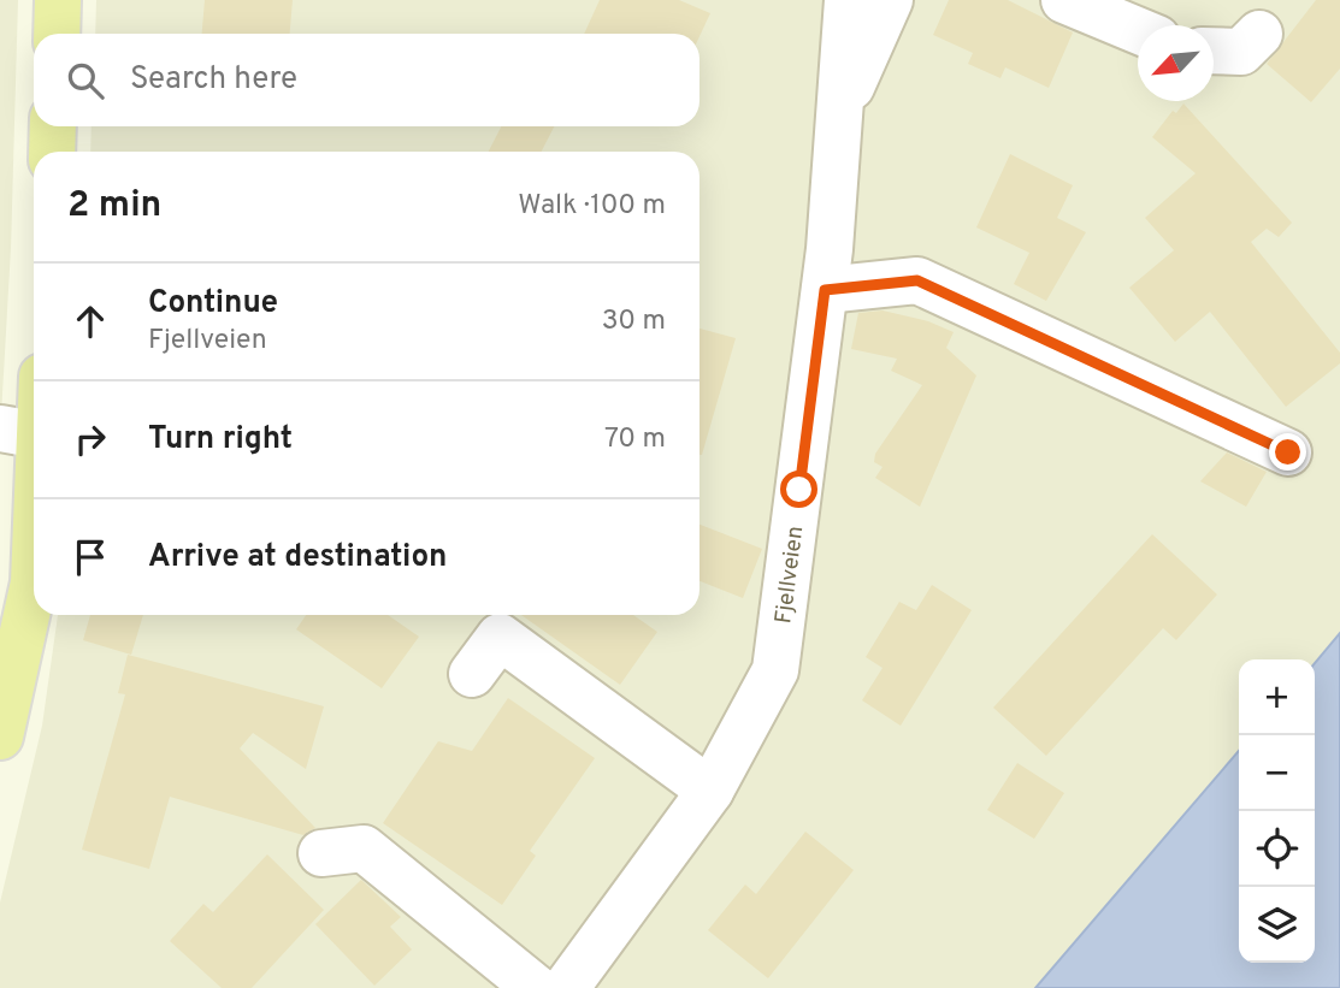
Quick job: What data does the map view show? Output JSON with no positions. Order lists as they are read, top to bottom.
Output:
{
  "streets": {
    "street": ["Fjellveien"]
  },
  "north": "bottom left",
  "page": {
    "search": "Search here",
    "heading": ["2 min", "Walk · 100 m"],
    "list": [
      ["Continue", "Fjellveien", "30 m"],
      ["Turn right", "70 m"],
      "Arrive at destination"
    ],
    "map_buttons": ["+", "−"]
  }
}
